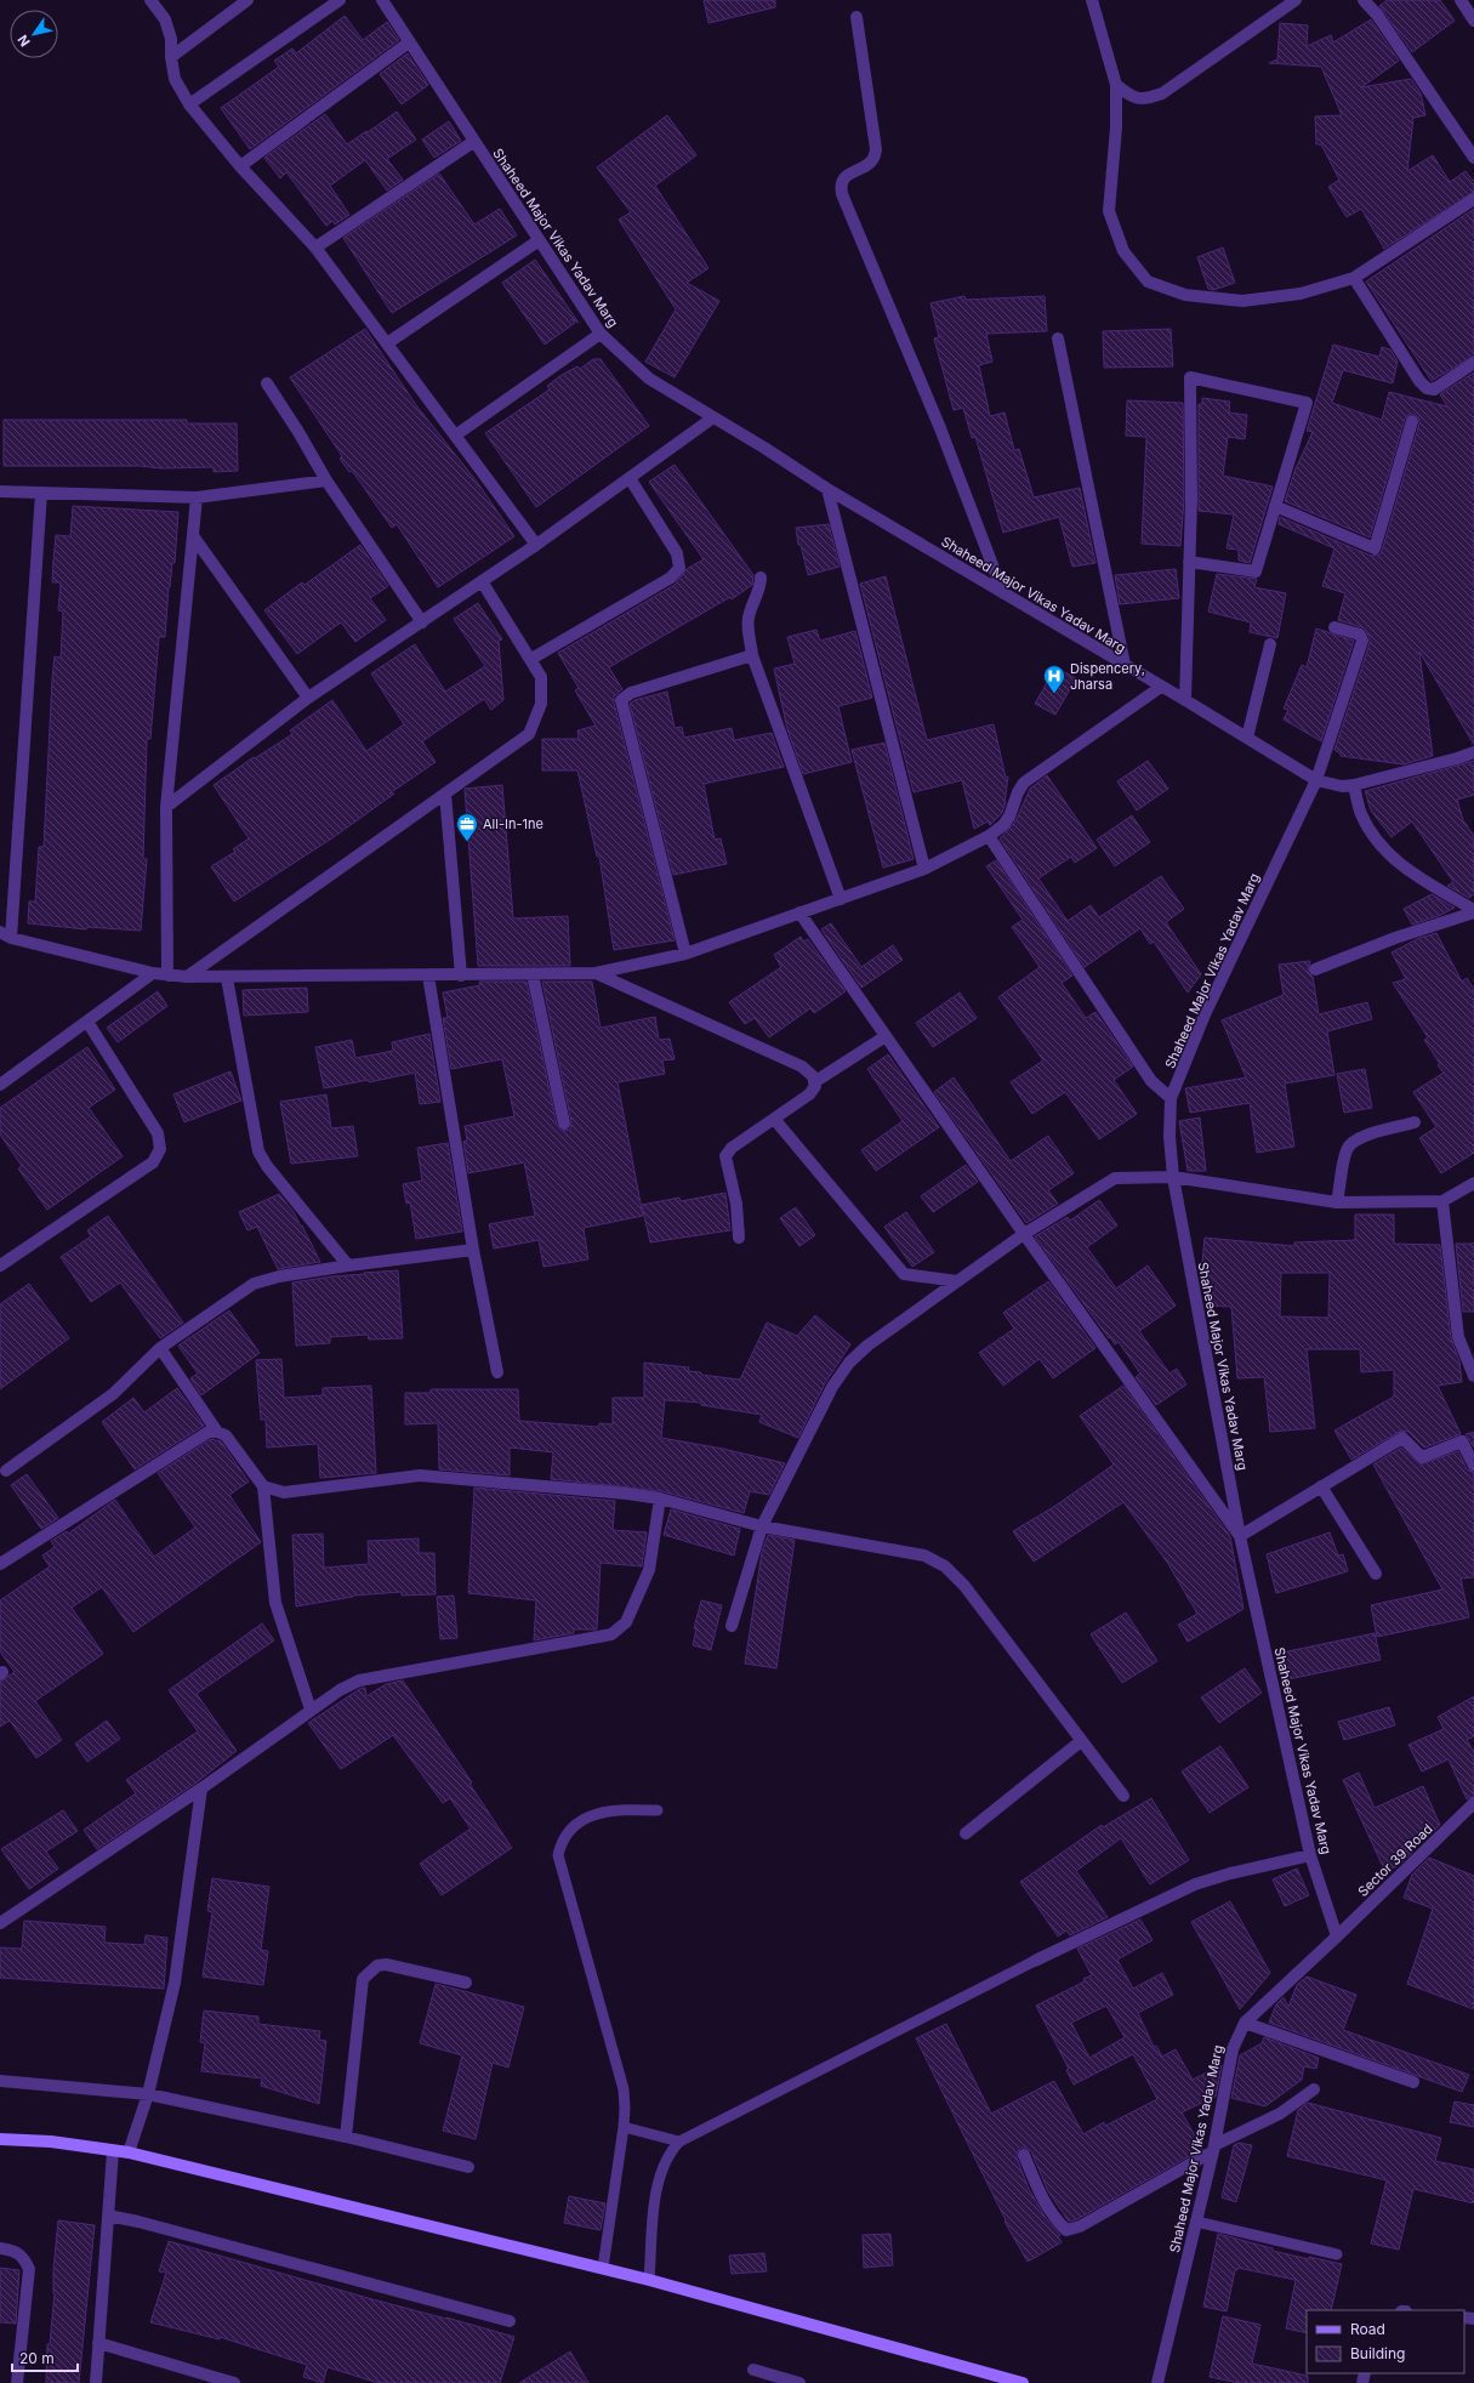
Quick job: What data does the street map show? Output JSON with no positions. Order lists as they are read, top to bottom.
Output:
{
  "streets": {
    "street": ["Shaheed Major Vikas Yadav Marg", "Sector 39 Road"]
  },
  "crossings": [
    ["Shaheed Major Vikas Yadav Marg", "Sector 39 Road"]
  ],
  "places": {
    "hospital": ["Dispencery, Jharsa"],
    "office": ["All-In-1ne"]
  },
  "legend": ["Road", "Building"],
  "scale_bar": "20 m",
  "north": "bottom left"
}
